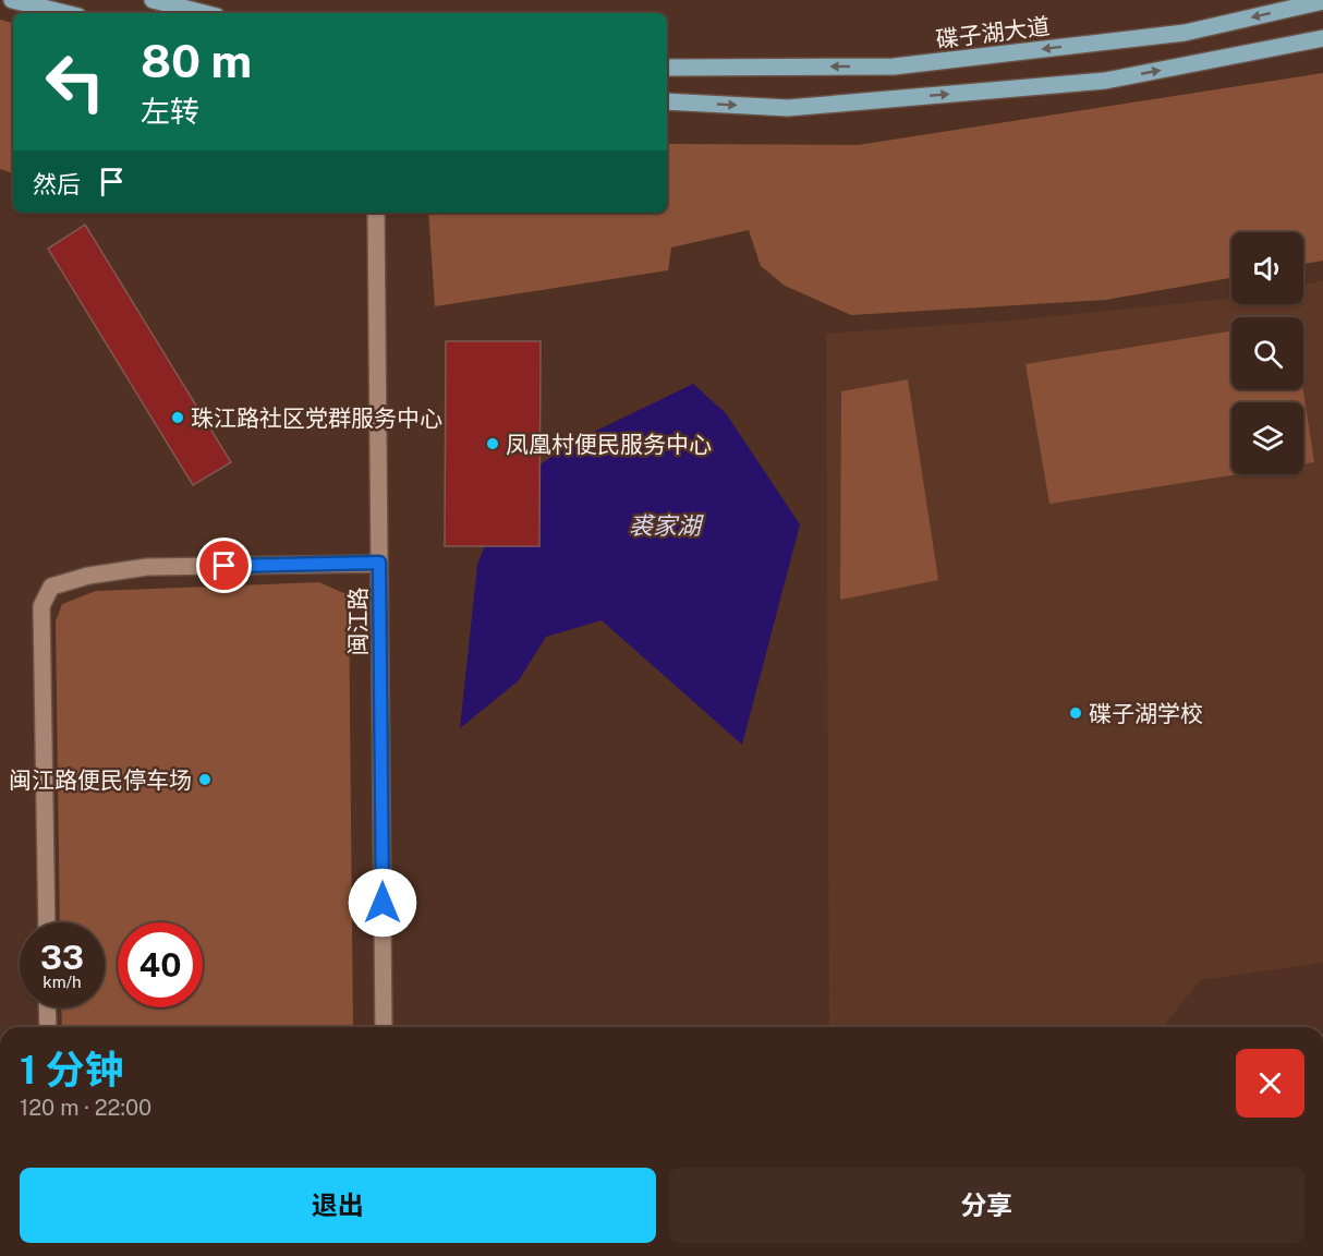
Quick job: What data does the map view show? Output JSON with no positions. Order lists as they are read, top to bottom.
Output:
{
  "streets": {
    "main road": ["碟子湖大道"],
    "street": ["闽江路"]
  },
  "water": ["裘家湖"],
  "places": [
    "珠江路社区党群服务中心",
    "凤凰村便民服务中心",
    "碟子湖学校",
    "闽江路便民停车场"
  ],
  "page": {
    "turn": ["80 m", "左转"],
    "then": "然后",
    "speed": "33 km/h",
    "limit": "40",
    "heading": ["1 分钟", "120 m · 22:00"],
    "buttons": ["退出", "分享"]
  }
}
